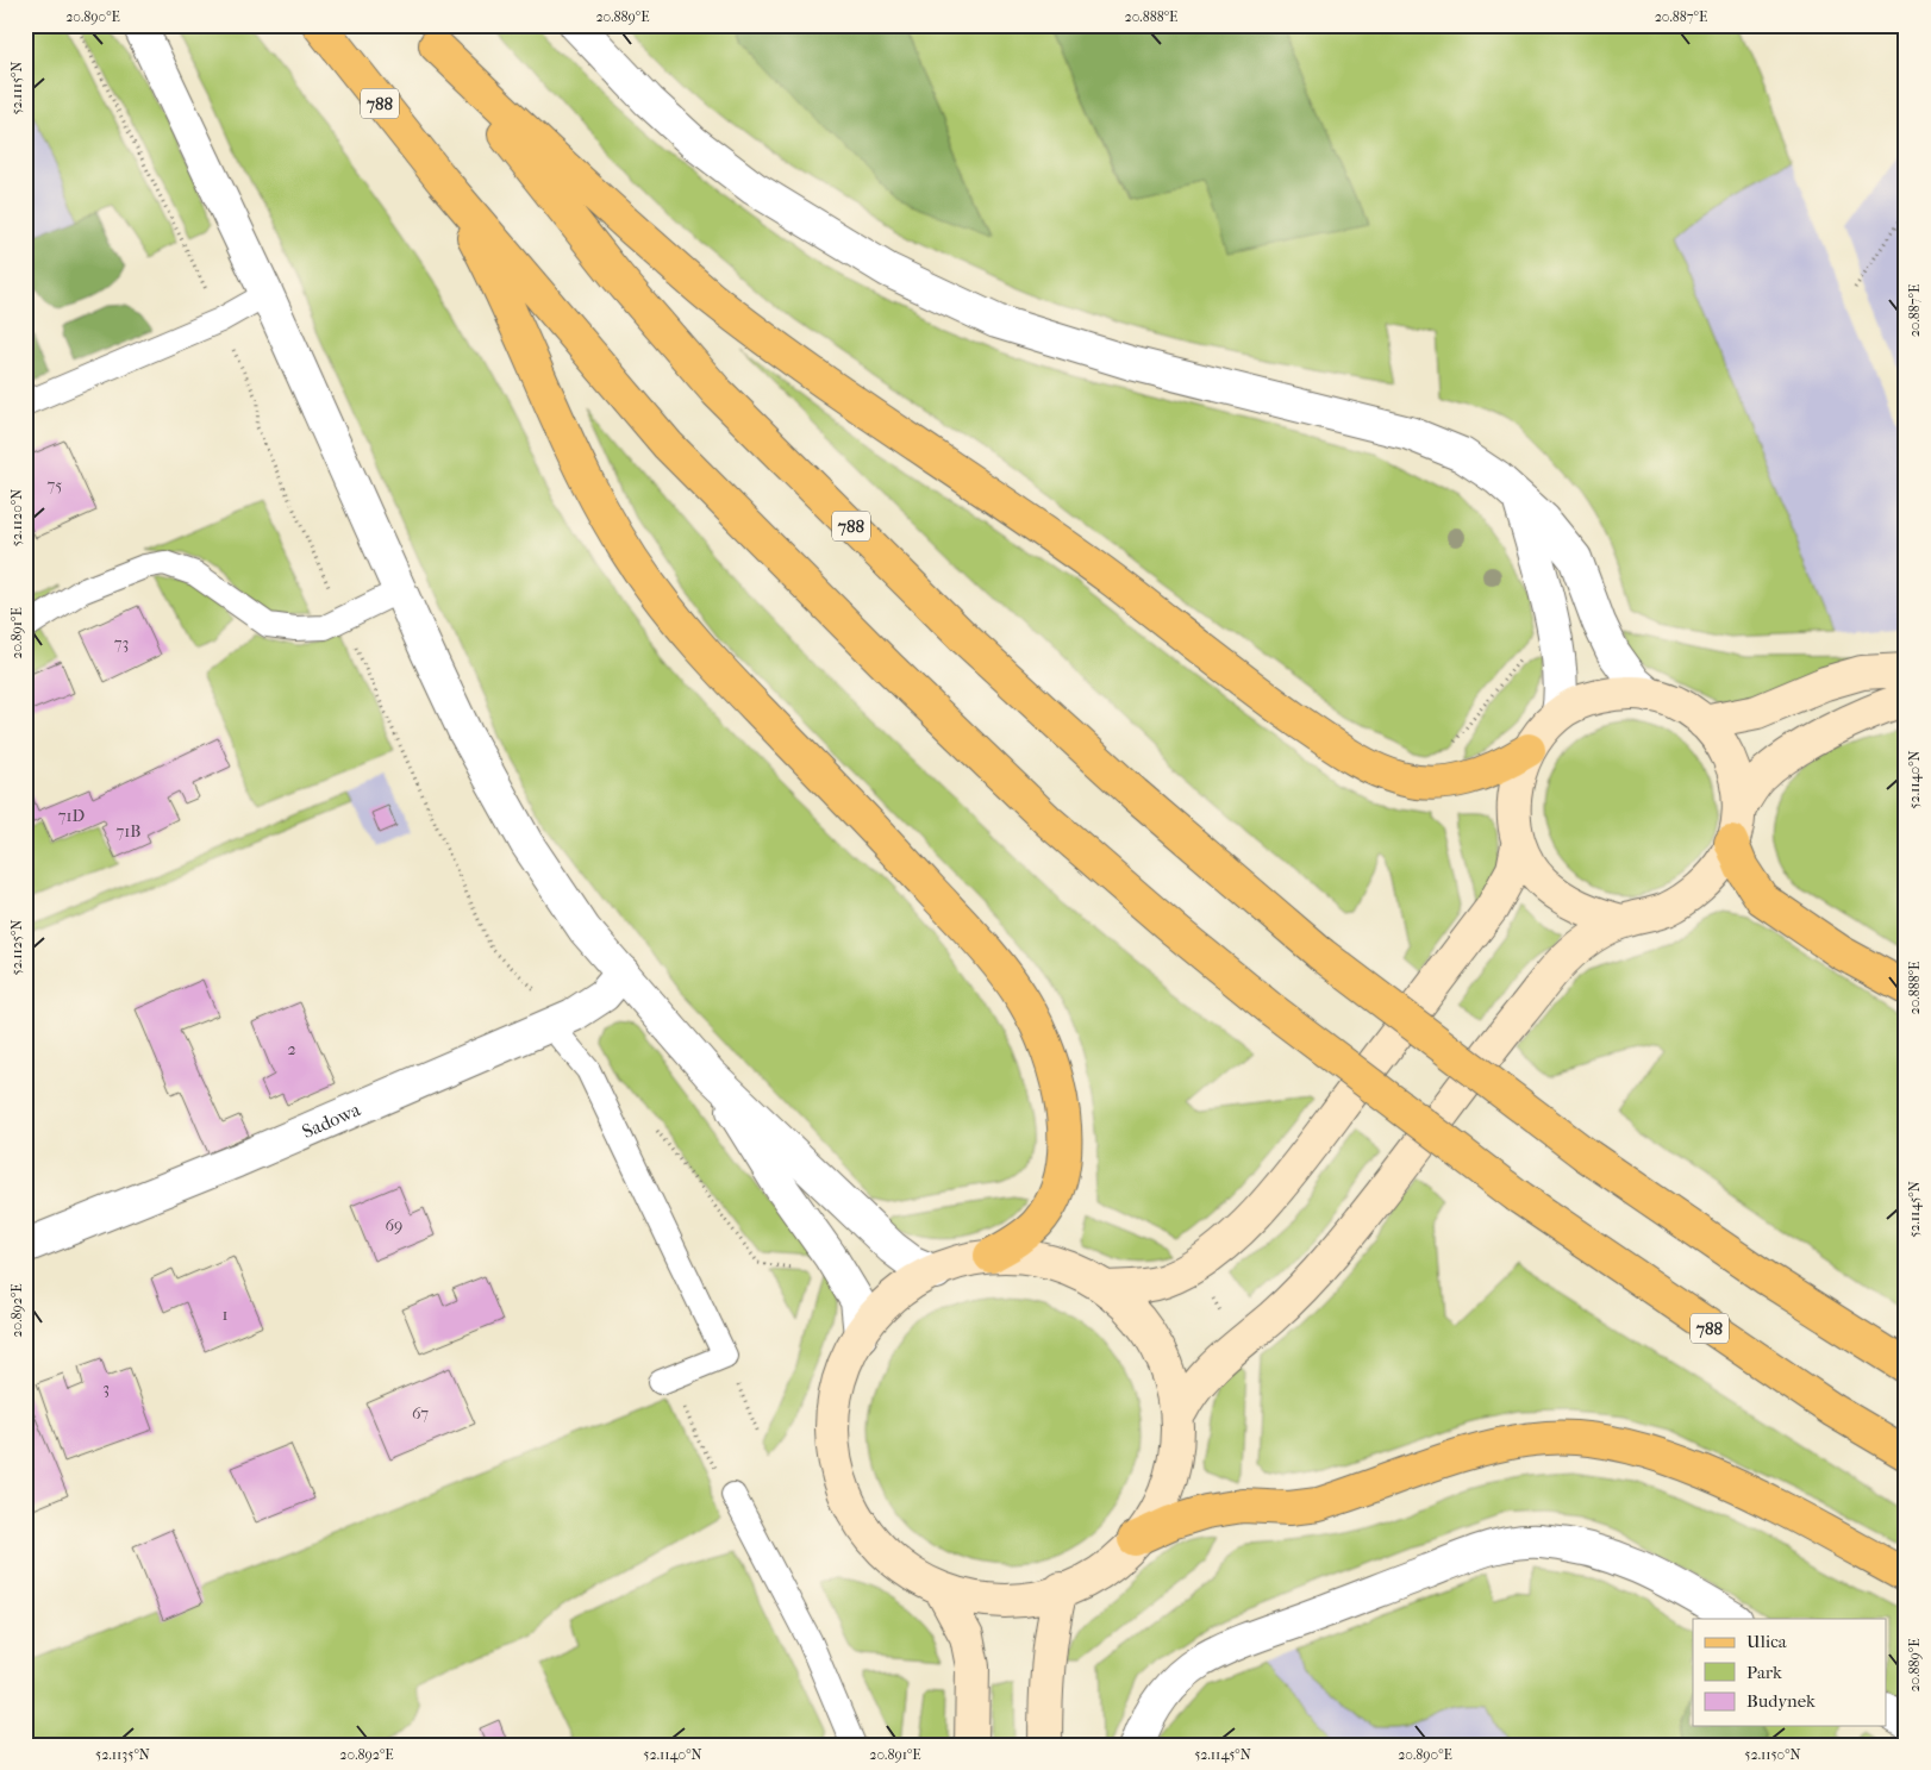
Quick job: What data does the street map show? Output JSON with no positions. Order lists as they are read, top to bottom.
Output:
{
  "streets": {
    "main road": ["788"],
    "street": ["Sadowa"]
  },
  "house_numbers": [
    "75",
    "73",
    "71D",
    "71B",
    "2",
    "69",
    "1",
    "3",
    "67"
  ],
  "legend": ["Ulica", "Park", "Budynek"],
  "coordinates": [
    "20.890°E",
    "20.889°E",
    "20.888°E",
    "20.887°E",
    "52.1115°N",
    "52.1120°N",
    "20.891°E",
    "52.1140°N",
    "52.1125°N",
    "52.1145°N",
    "20.892°E",
    "52.1135°N",
    "52.1150°N"
  ]
}
